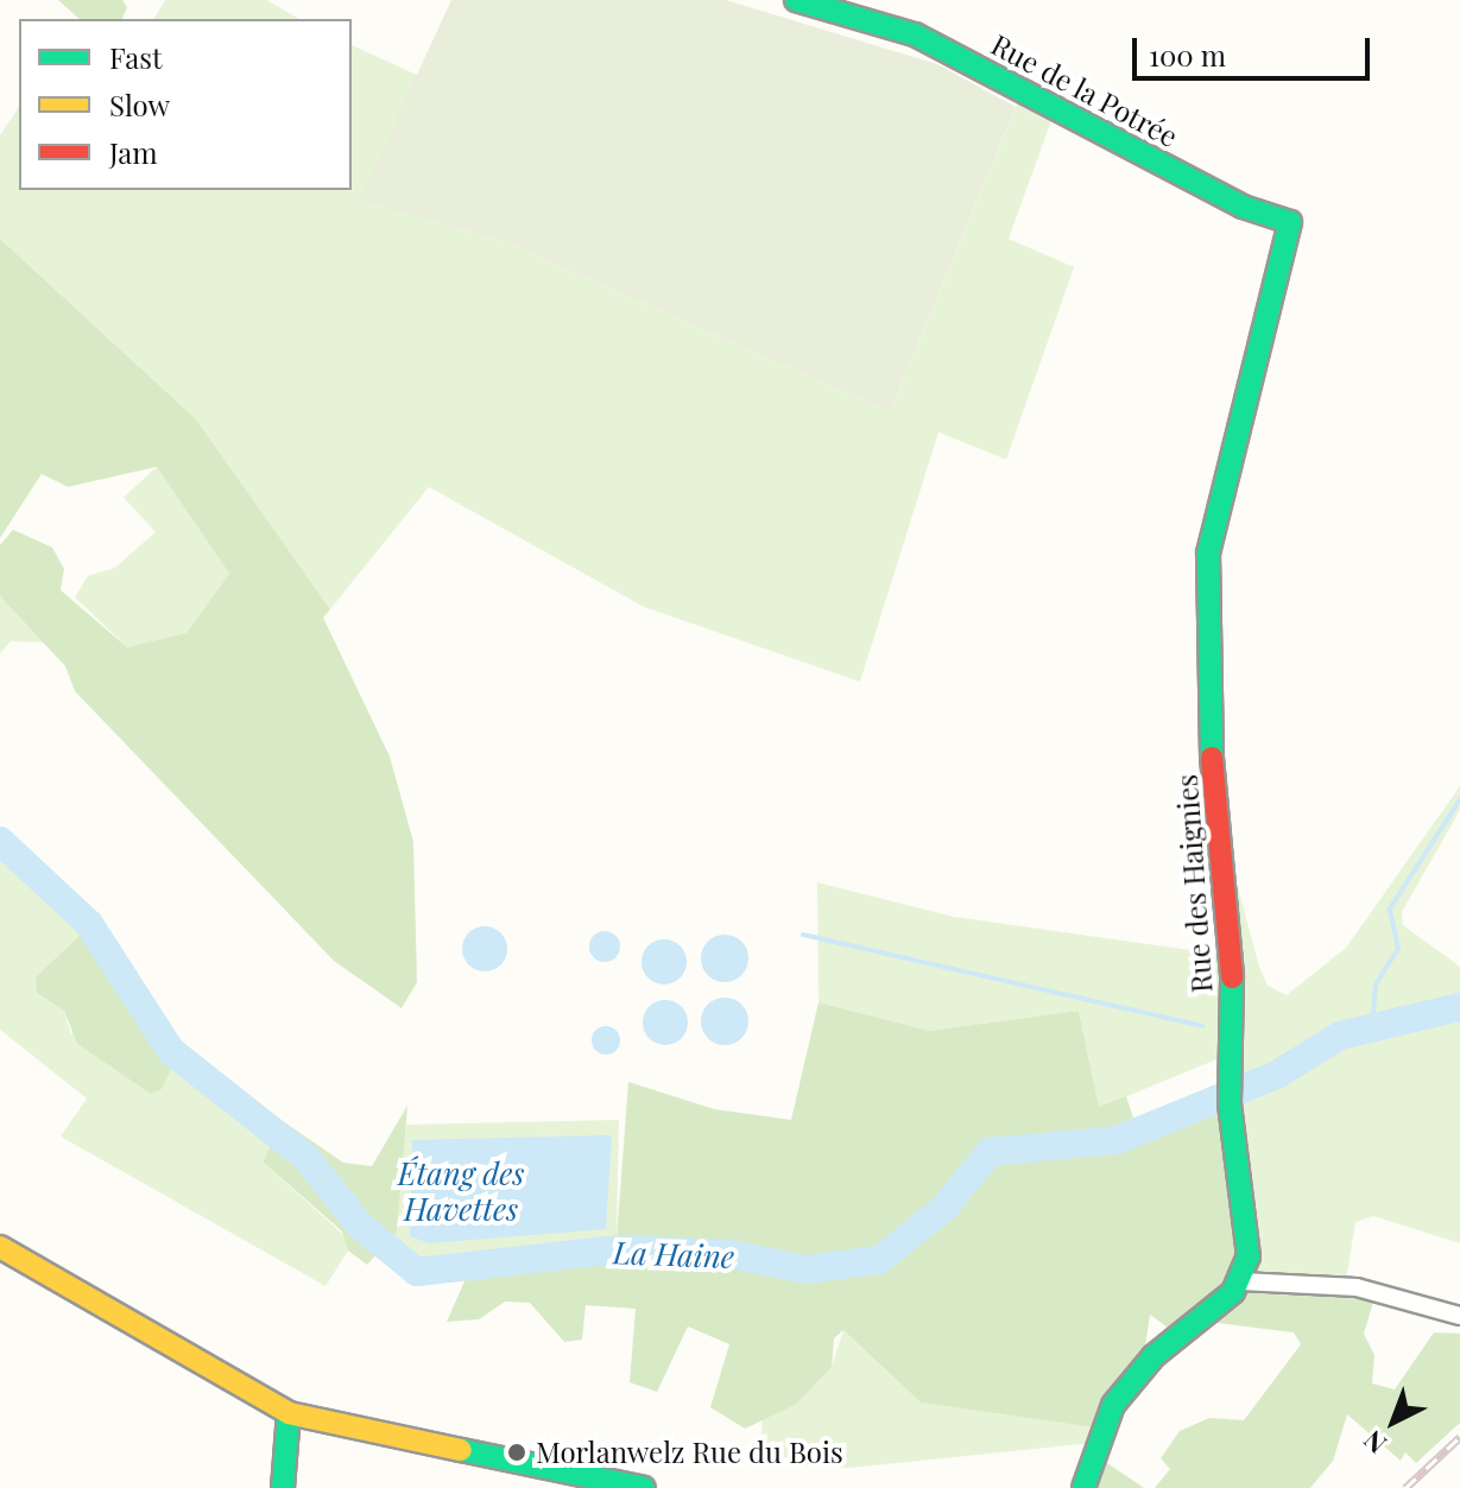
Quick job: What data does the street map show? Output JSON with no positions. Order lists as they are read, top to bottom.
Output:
{
  "streets": {
    "street": ["Rue de la Potrée", "Rue des Haignies"]
  },
  "crossings": [
    ["Rue de la Potrée", "Rue des Haignies"]
  ],
  "water": ["Étang des Havettes", "La Haine"],
  "places": ["Morlanwelz Rue du Bois"],
  "legend": ["Fast", "Slow", "Jam"],
  "scale_bar": "100 m",
  "north": "bottom left"
}
